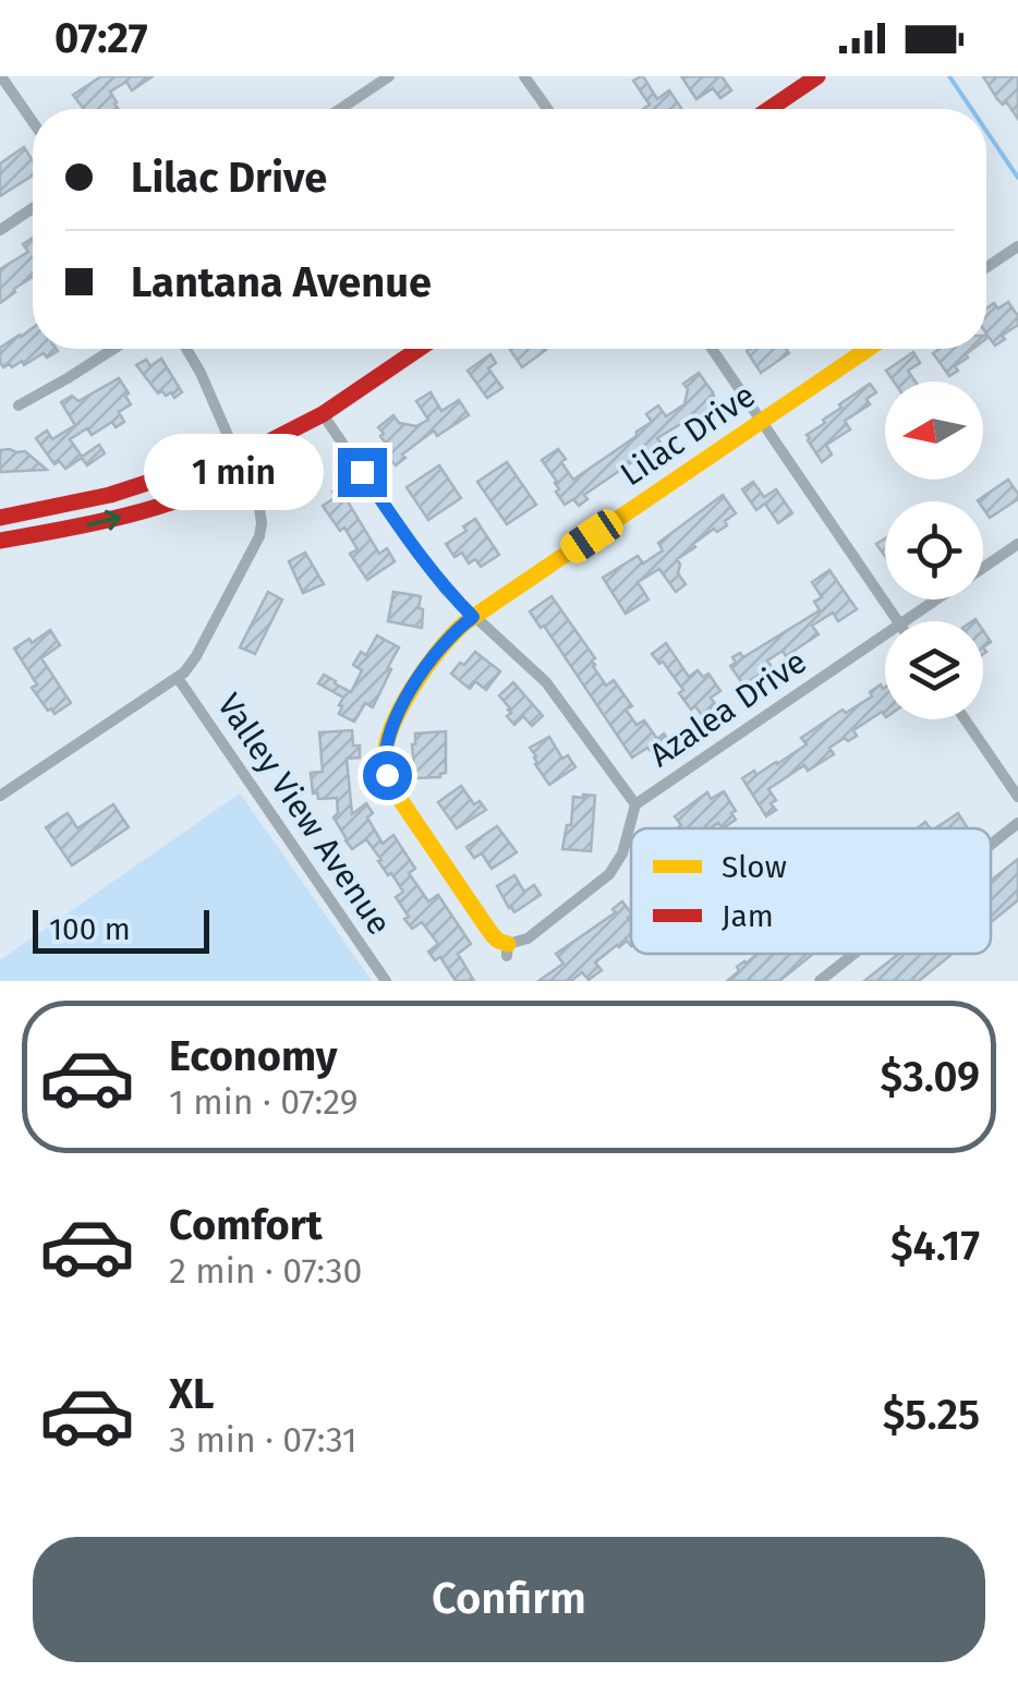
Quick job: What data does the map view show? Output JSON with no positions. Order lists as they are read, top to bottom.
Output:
{
  "streets": {
    "street": ["Lilac Drive", "Azalea Drive", "Valley View Avenue"]
  },
  "crossings": [
    ["Lilac Drive", "Azalea Drive"]
  ],
  "legend": ["Slow", "Jam"],
  "scale_bar": "100 m",
  "north": "left",
  "page": {
    "status": "07:27",
    "banner": ["Lilac Drive", "Lantana Avenue"],
    "bubble": "1 min",
    "scale": "100 m",
    "list": [
      {
        "name": "Economy",
        "note": "1 min · 07:29",
        "value": "$3.09"
      },
      {
        "name": "Comfort",
        "note": "2 min · 07:30",
        "value": "$4.17"
      },
      {
        "name": "XL",
        "note": "3 min · 07:31",
        "value": "$5.25"
      }
    ],
    "buttons": "Confirm"
  }
}
